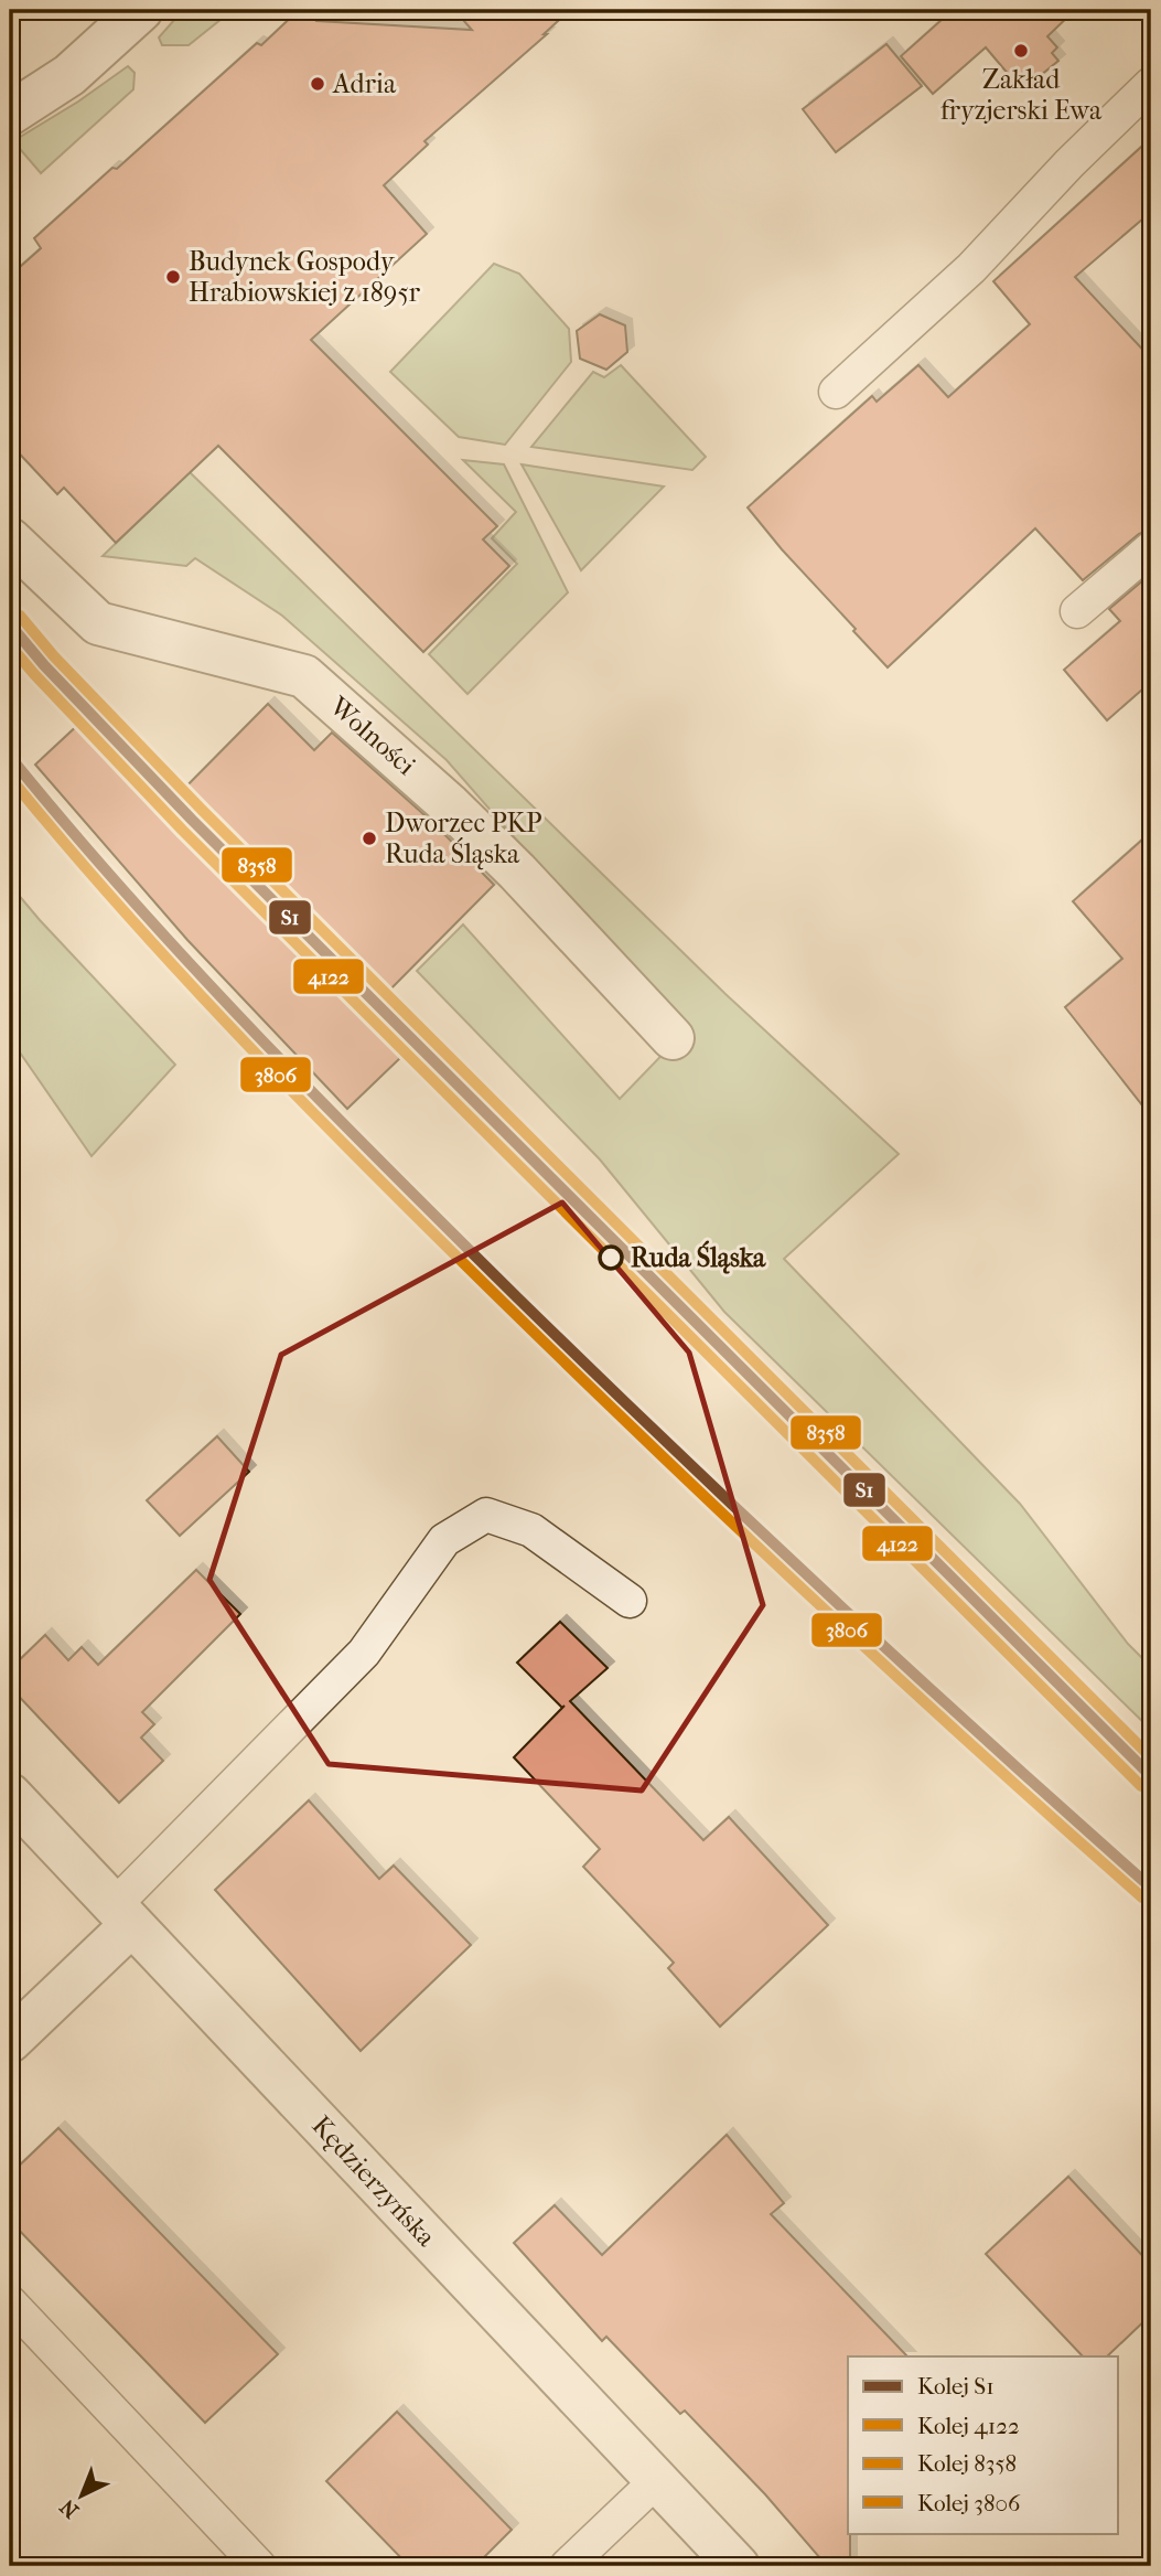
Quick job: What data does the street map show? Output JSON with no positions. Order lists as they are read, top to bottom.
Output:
{
  "streets": {
    "street": ["Wolności", "Kędzierzyńska"]
  },
  "places": [
    "Zakład fryzjerski Ewa",
    "Adria",
    "Budynek Gospody Hrabiowskiej z 1895r",
    "Dworzec PKP Ruda Śląska",
    "Ruda Śląska"
  ],
  "lines": [
    "rail line 8358",
    "rail line S1",
    "rail line 4122",
    "rail line 3806"
  ],
  "legend": [
    "Kolej S1",
    "Kolej 4122",
    "Kolej 8358",
    "Kolej 3806"
  ],
  "north": "bottom left"
}
